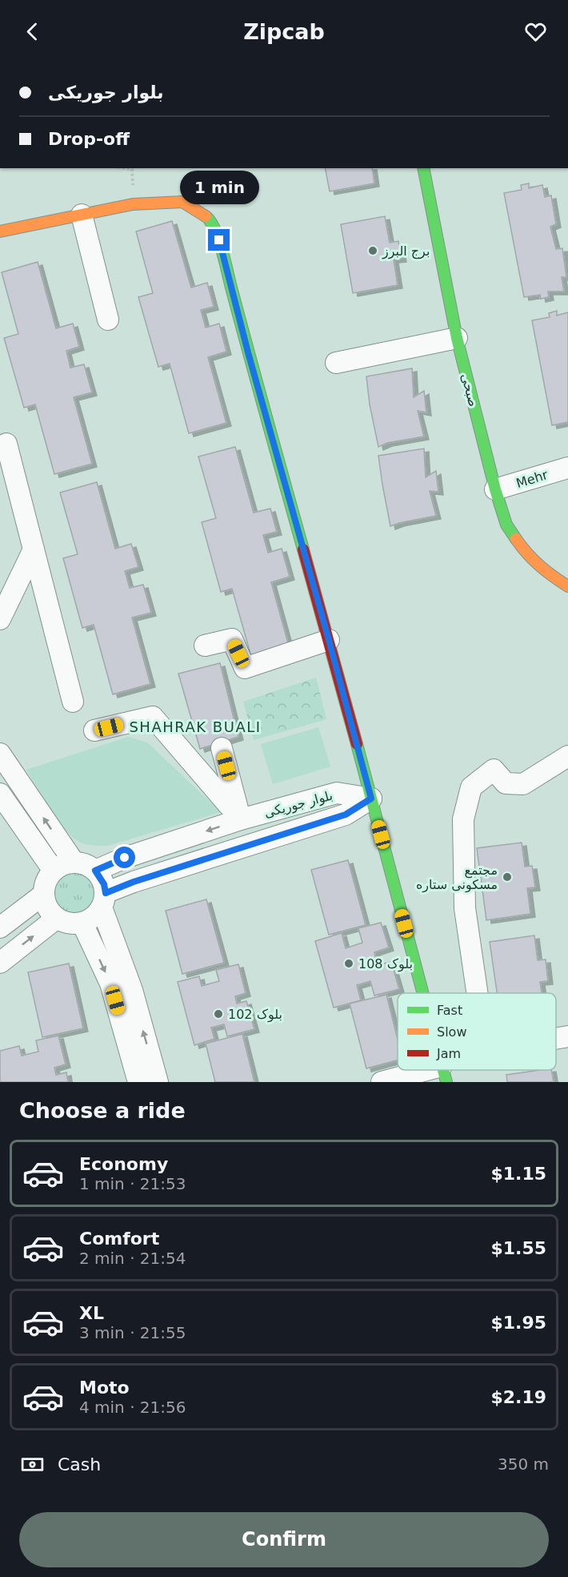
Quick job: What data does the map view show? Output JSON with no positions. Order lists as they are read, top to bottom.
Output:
{
  "streets": {
    "street": ["صبحی", "Mehr", "بلوار جوریکی"]
  },
  "crossings": [
    ["صبحی", "Mehr"]
  ],
  "districts": ["SHAHRAK BUALI"],
  "places": [
    "برج البرز",
    "مجتمع مسکونی ستاره",
    "بلوک 108",
    "بلوک 102"
  ],
  "legend": ["Fast", "Slow", "Jam"],
  "page": {
    "header": "Zipcab",
    "banner": ["بلوار جوریکی", "Drop-off"],
    "bubble": "1 min",
    "heading": "Choose a ride",
    "list": [
      {
        "name": "Economy",
        "note": "1 min · 21:53",
        "value": "$1.15"
      },
      {
        "name": "Comfort",
        "note": "2 min · 21:54",
        "value": "$1.55"
      },
      {
        "name": "XL",
        "note": "3 min · 21:55",
        "value": "$1.95"
      },
      {
        "name": "Moto",
        "note": "4 min · 21:56",
        "value": "$2.19"
      }
    ],
    "pay": ["Cash", "350 m"],
    "buttons": "Confirm"
  }
}
